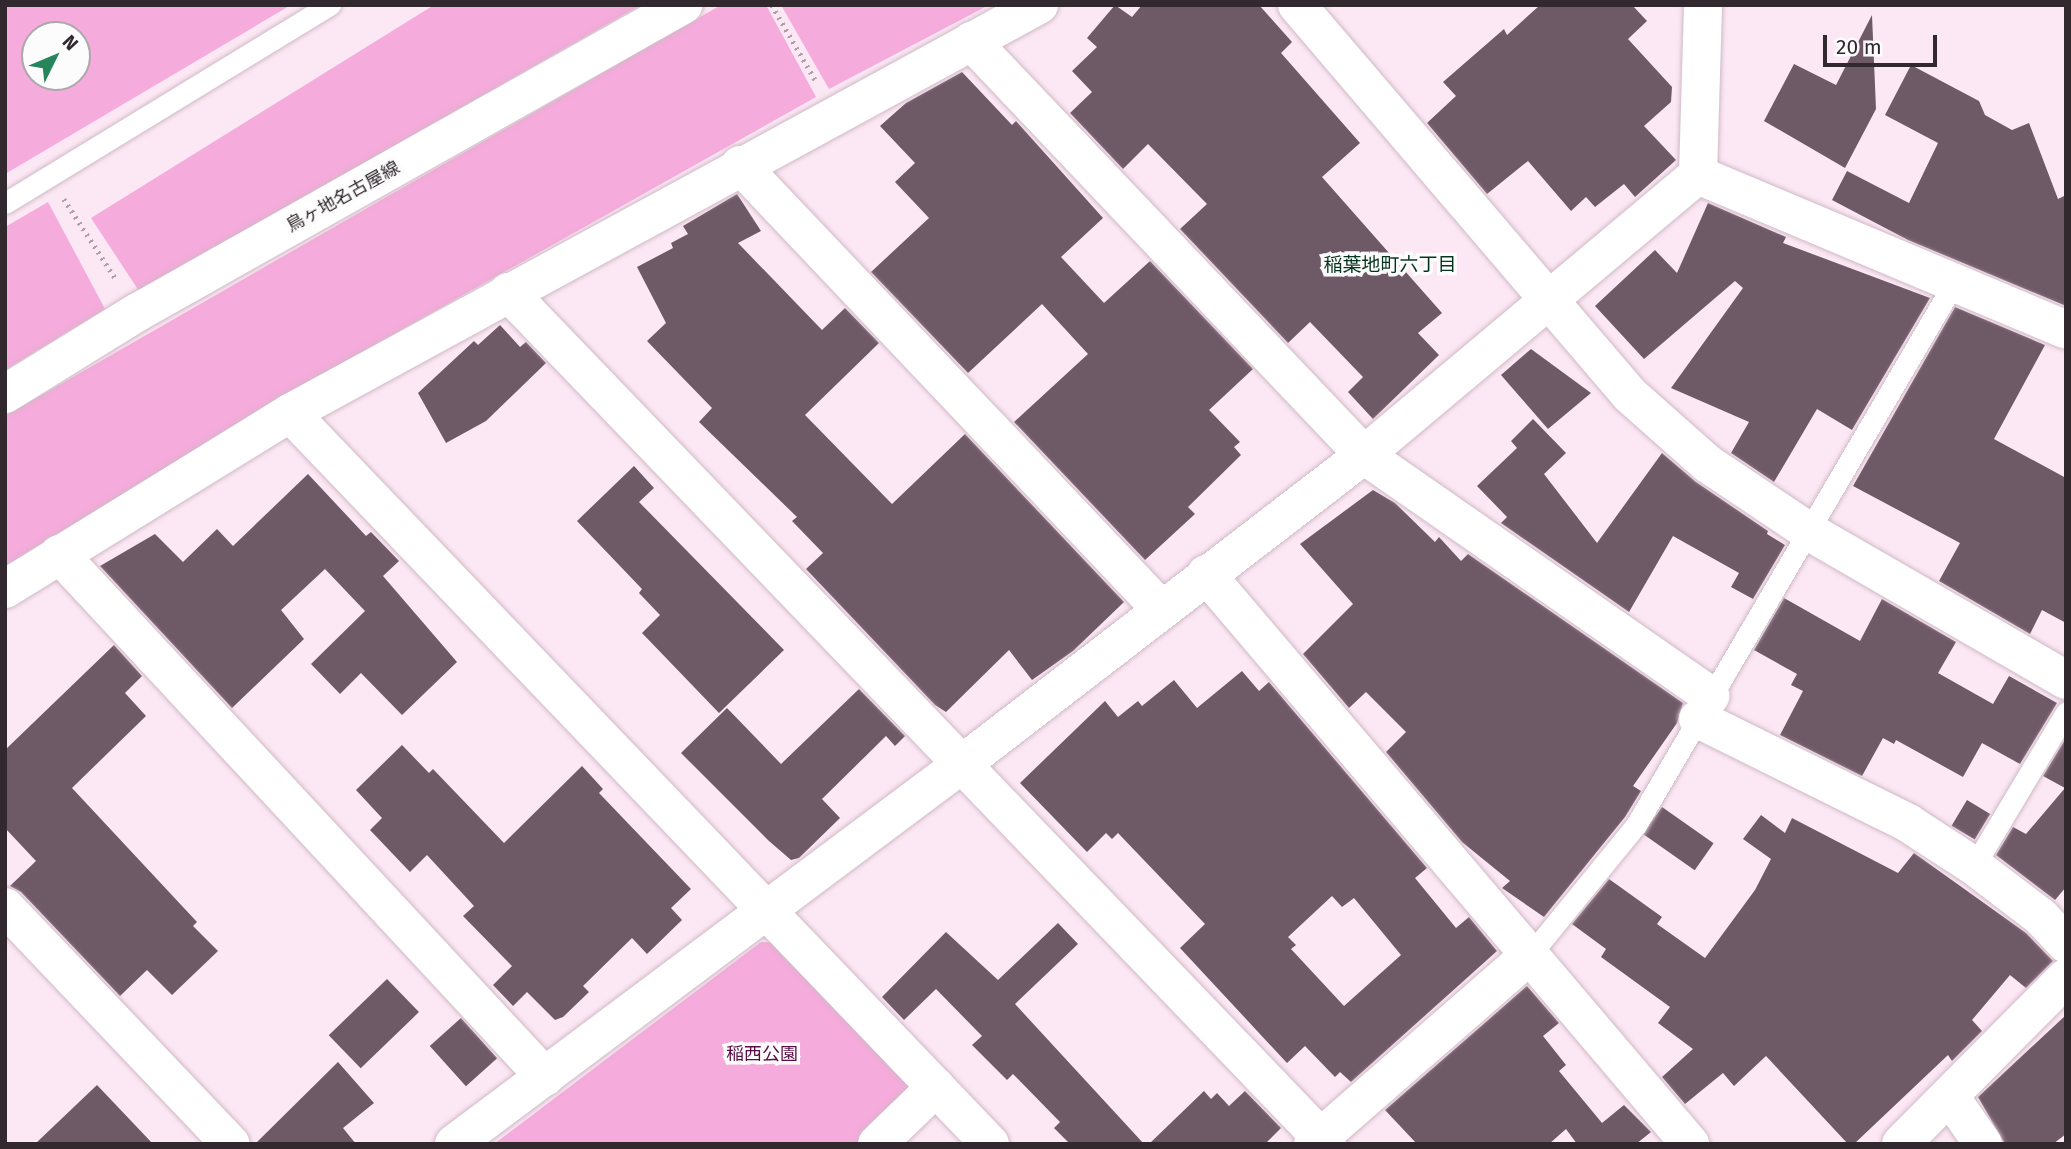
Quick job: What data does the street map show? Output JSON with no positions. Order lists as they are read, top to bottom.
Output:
{
  "streets": {
    "street": ["鳥ヶ地名古屋線"]
  },
  "districts": ["稲葉地町六丁目"],
  "parks": ["稲西公園"],
  "scale_bar": "20 m",
  "north": "top right"
}
